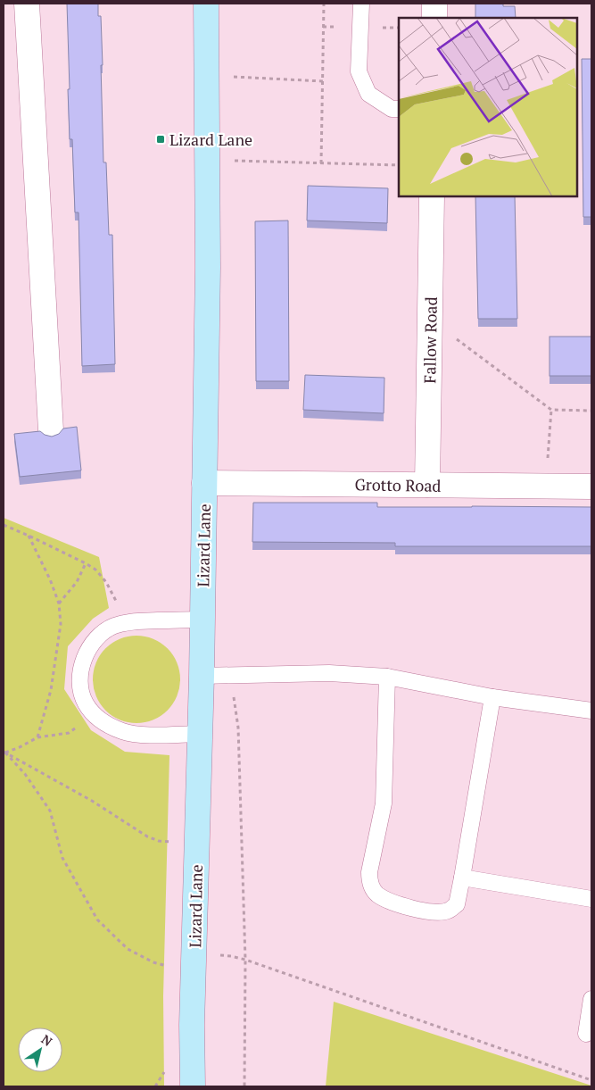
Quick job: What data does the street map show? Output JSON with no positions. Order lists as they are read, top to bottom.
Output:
{
  "streets": {
    "street": ["Fallow Road", "Grotto Road", "Lizard Lane"]
  },
  "crossings": [
    ["Fallow Road", "Grotto Road"],
    ["Grotto Road", "Lizard Lane"]
  ],
  "places": {
    "transit": ["Lizard Lane"]
  },
  "north": "top right"
}
